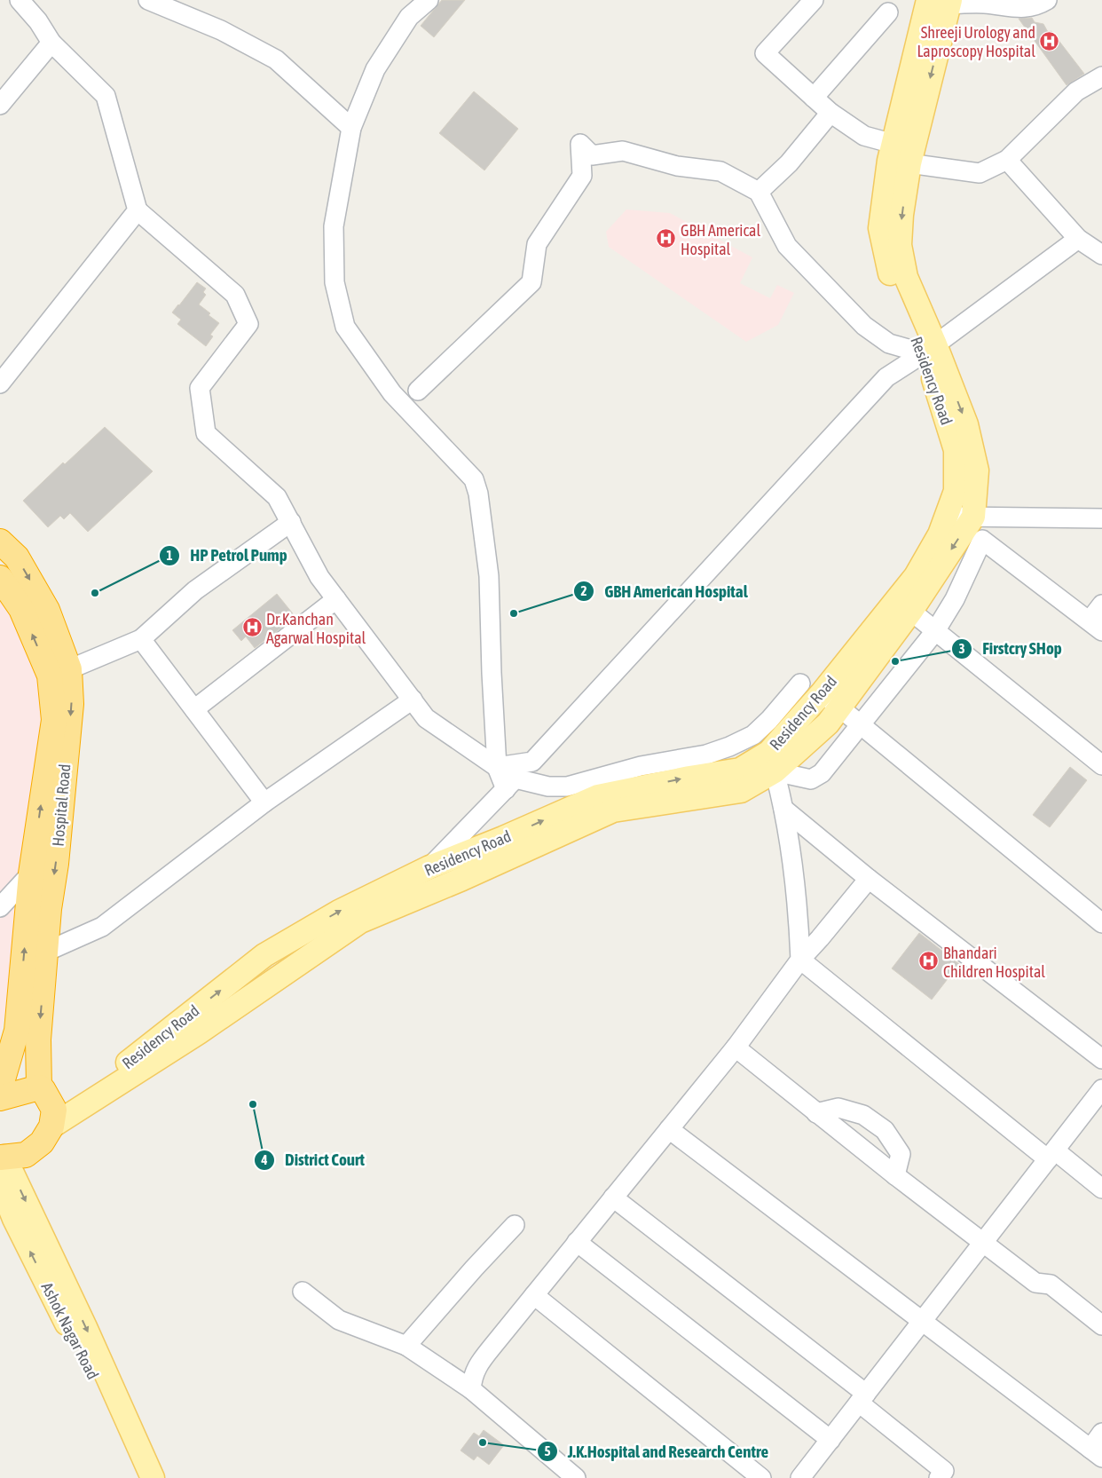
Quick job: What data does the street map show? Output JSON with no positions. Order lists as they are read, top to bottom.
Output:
{
  "streets": {
    "highway": ["Hospital Road"],
    "main road": ["Residency Road", "Ashok Nagar Road"]
  },
  "places": {
    "hospital": [
      "Shreeji Urology and Laproscopy Hospital",
      "GBH Americal Hospital",
      "Dr.Kanchan Agarwal Hospital",
      "Bhandari Children Hospital"
    ],
    "other": [
      "HP Petrol Pump",
      "GBH American Hospital",
      "Firstcry SHop",
      "District Court",
      "J.K.Hospital and Research Centre"
    ]
  }
}
